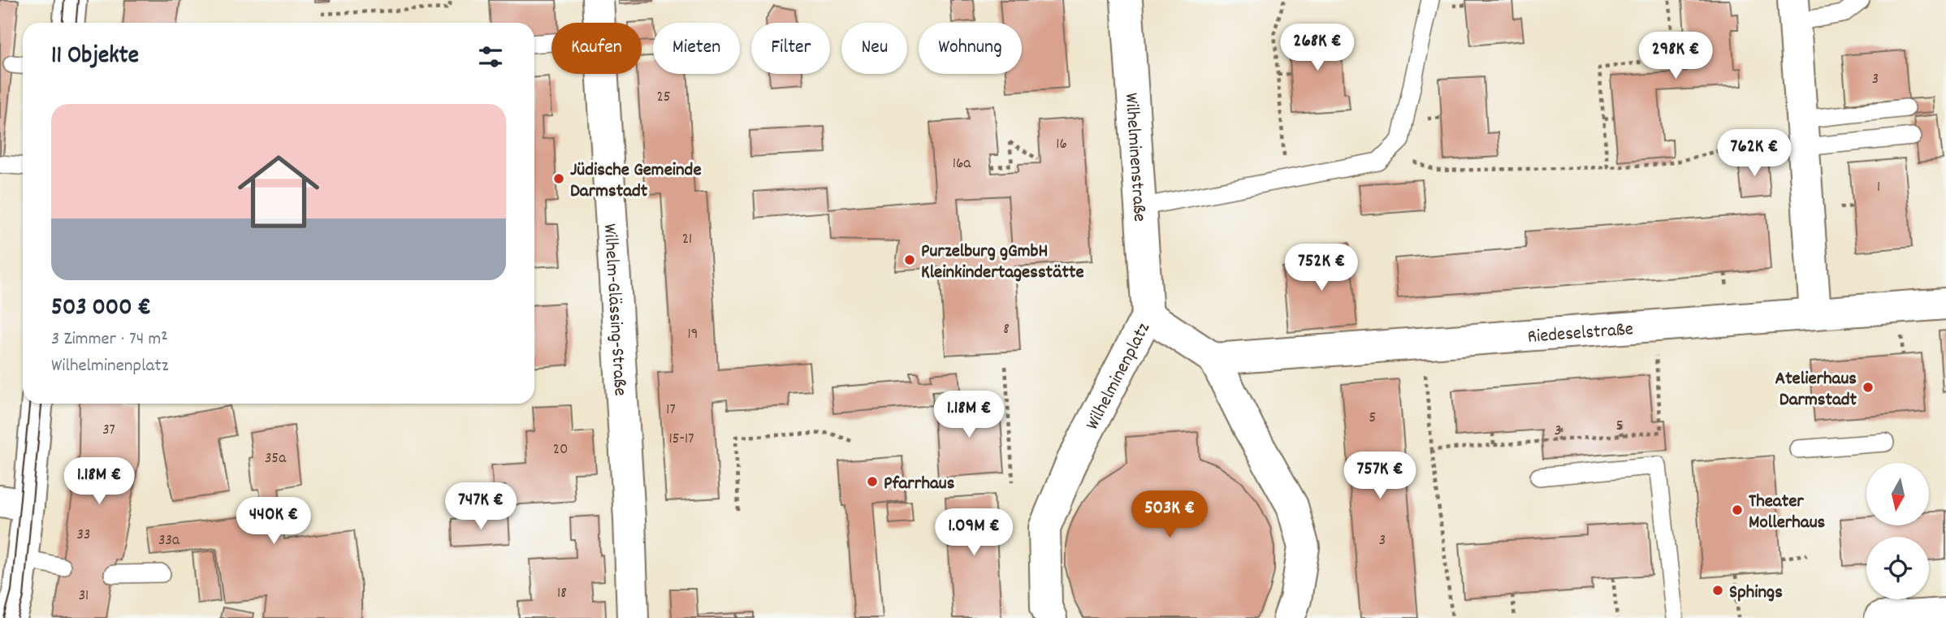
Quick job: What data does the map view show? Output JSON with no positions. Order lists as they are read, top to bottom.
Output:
{
  "streets": {
    "street": [
      "Wilhelminenstraße",
      "Wilhelm-Glässing-Straße",
      "Riedeselstraße",
      "Wilhelminenplatz"
    ]
  },
  "crossings": [
    ["Wilhelminenstraße", "Wilhelminenplatz"],
    ["Riedeselstraße", "Wilhelminenplatz"]
  ],
  "places": [
    "Jüdische Gemeinde Darmstadt",
    "Purzelburg gGmbH Kleinkindertagesstätte",
    "Atelierhaus Darmstadt",
    "Pfarrhaus",
    "Theater Mollerhaus",
    "Sphings"
  ],
  "house_numbers": [
    "3",
    "25",
    "16",
    "16a",
    "1",
    "21",
    "8",
    "19",
    "17",
    "5",
    "5",
    "37",
    "3",
    "15-17",
    "20",
    "35a",
    "33",
    "33a",
    "3",
    "18",
    "31"
  ],
  "north": "bottom",
  "page": {
    "chip": [
      "Kaufen",
      "Mieten",
      "Filter",
      "Neu",
      "Wohnung"
    ],
    "heading": "11 Objekte",
    "price": [
      "268K €",
      "298K €",
      "762K €",
      "752K €",
      "1.18M €",
      "757K €",
      "1.18M €",
      "747K €",
      "503K €",
      "440K €",
      "1.09M €"
    ],
    "list": [
      {
        "name": "503 000 €",
        "note": "3 Zimmer · 74 m² · Wilhelminenplatz"
      }
    ]
  }
}
